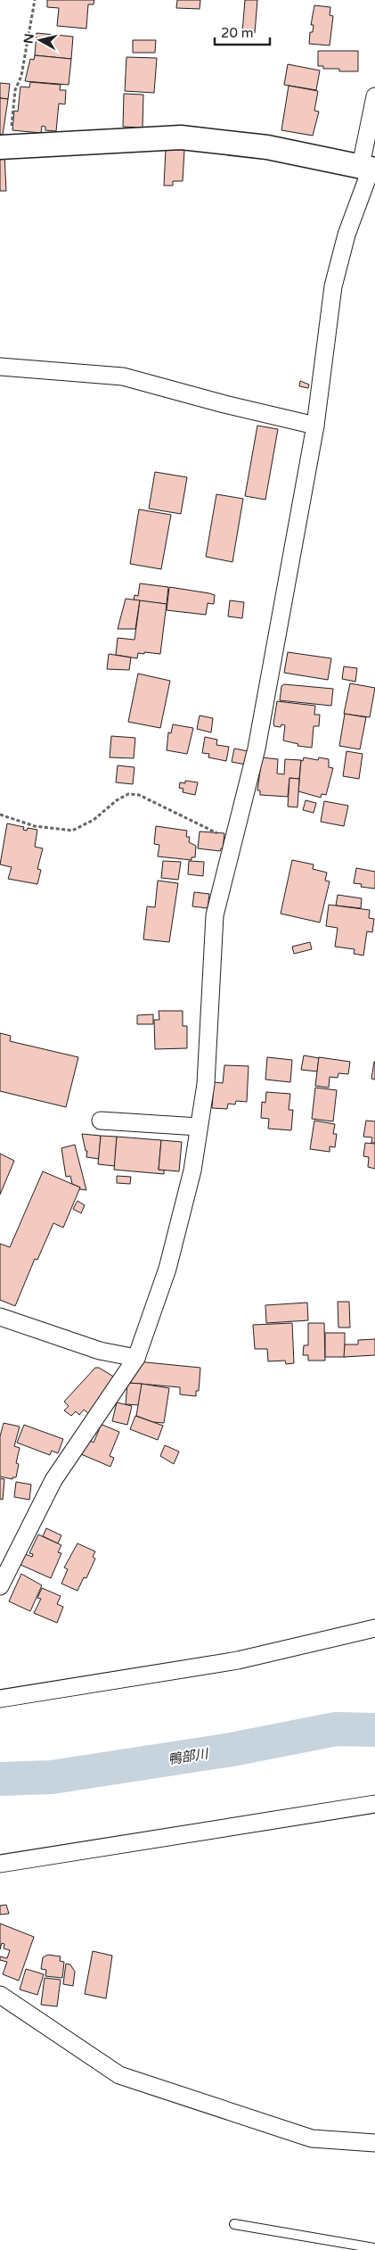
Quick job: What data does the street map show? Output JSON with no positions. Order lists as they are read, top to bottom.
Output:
{
  "water": ["鴨部川"],
  "scale_bar": "20 m",
  "north": "left"
}
